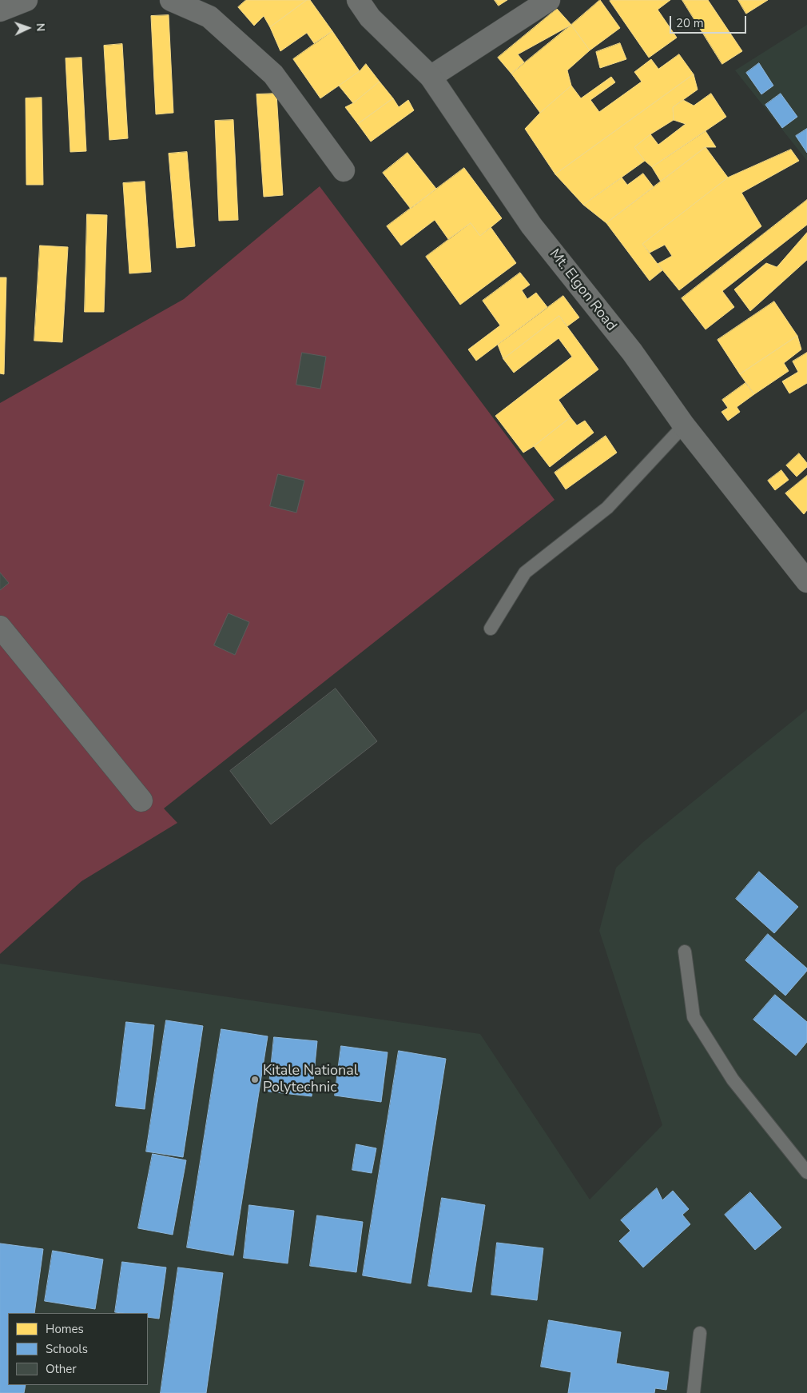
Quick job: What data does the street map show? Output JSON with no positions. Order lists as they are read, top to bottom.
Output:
{
  "streets": {
    "street": ["Mt. Elgon Road"]
  },
  "places": ["Kitale National Polytechnic"],
  "legend": ["Homes", "Schools", "Other"],
  "scale_bar": "20 m",
  "north": "right"
}
